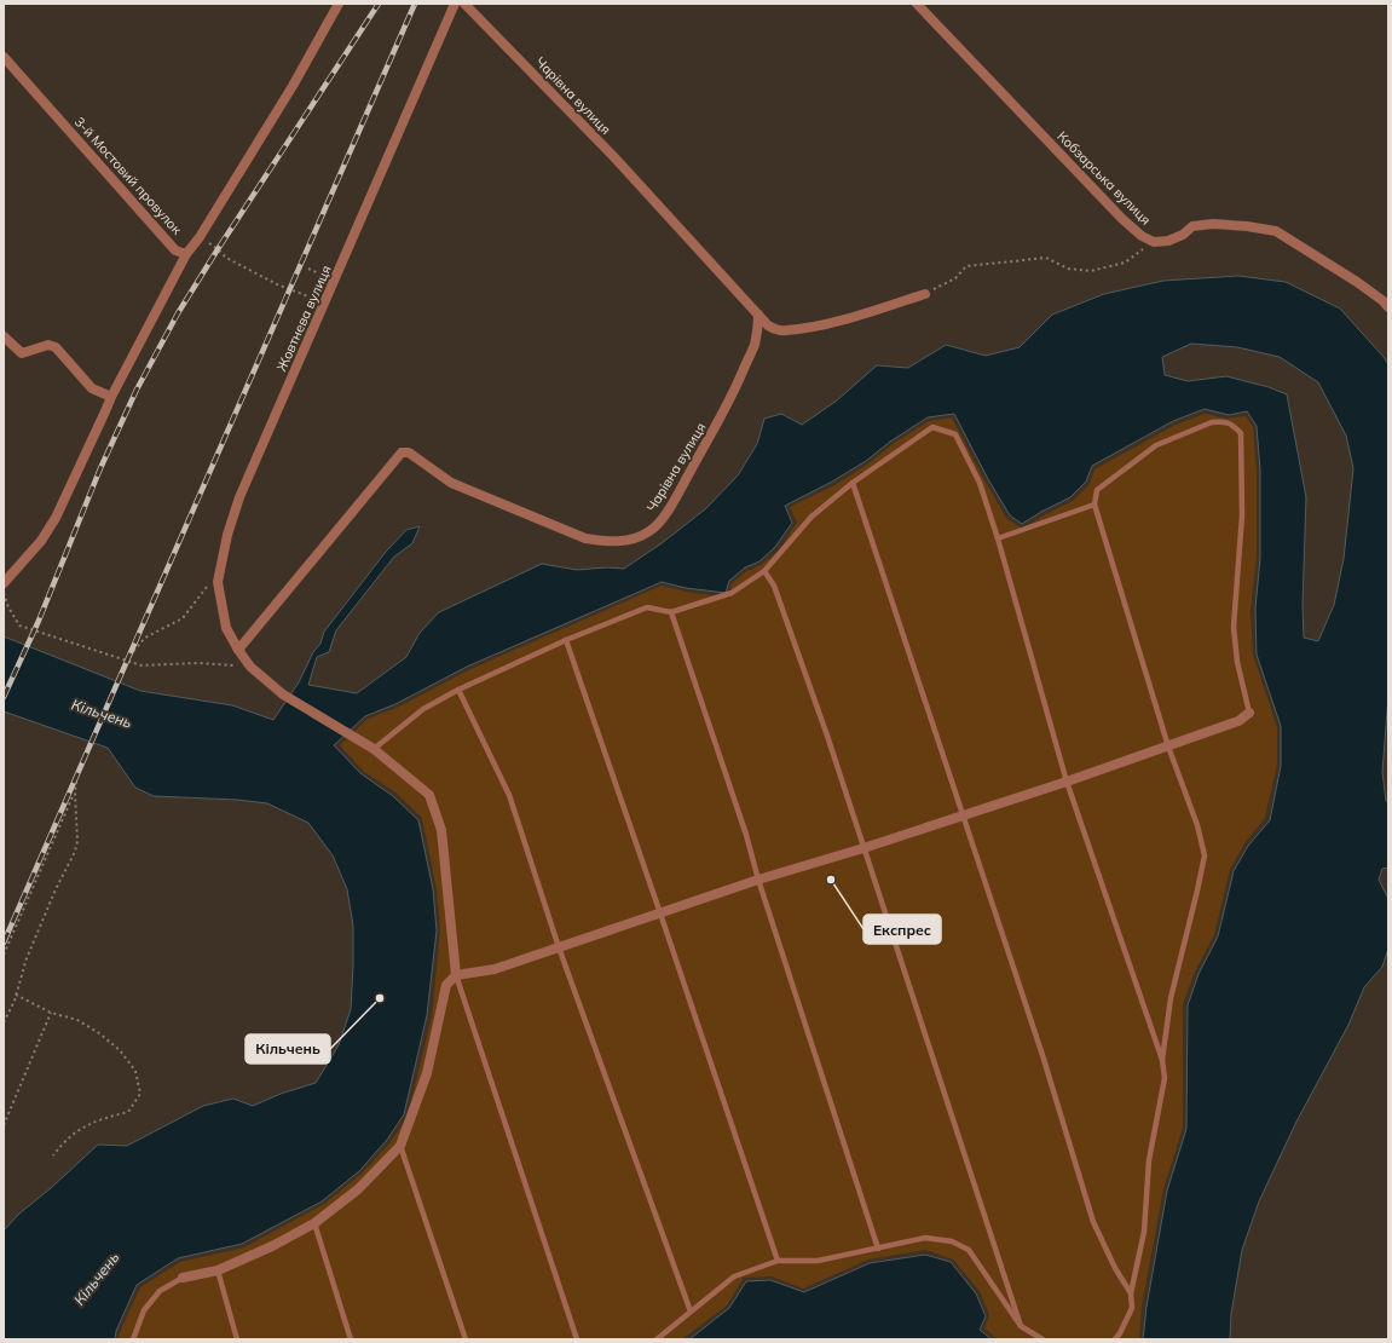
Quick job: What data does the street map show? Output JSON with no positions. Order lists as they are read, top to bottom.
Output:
{
  "streets": {
    "street": [
      "Чарівна вулиця",
      "3-й Мостовий провулок",
      "Кобзарська вулиця",
      "Жовтнева вулиця"
    ]
  },
  "crossings": [
    ["Чарівна вулиця", "Жовтнева вулиця"]
  ],
  "water": ["Кільчень"],
  "places": ["Експрес", "Кільчень"]
}
